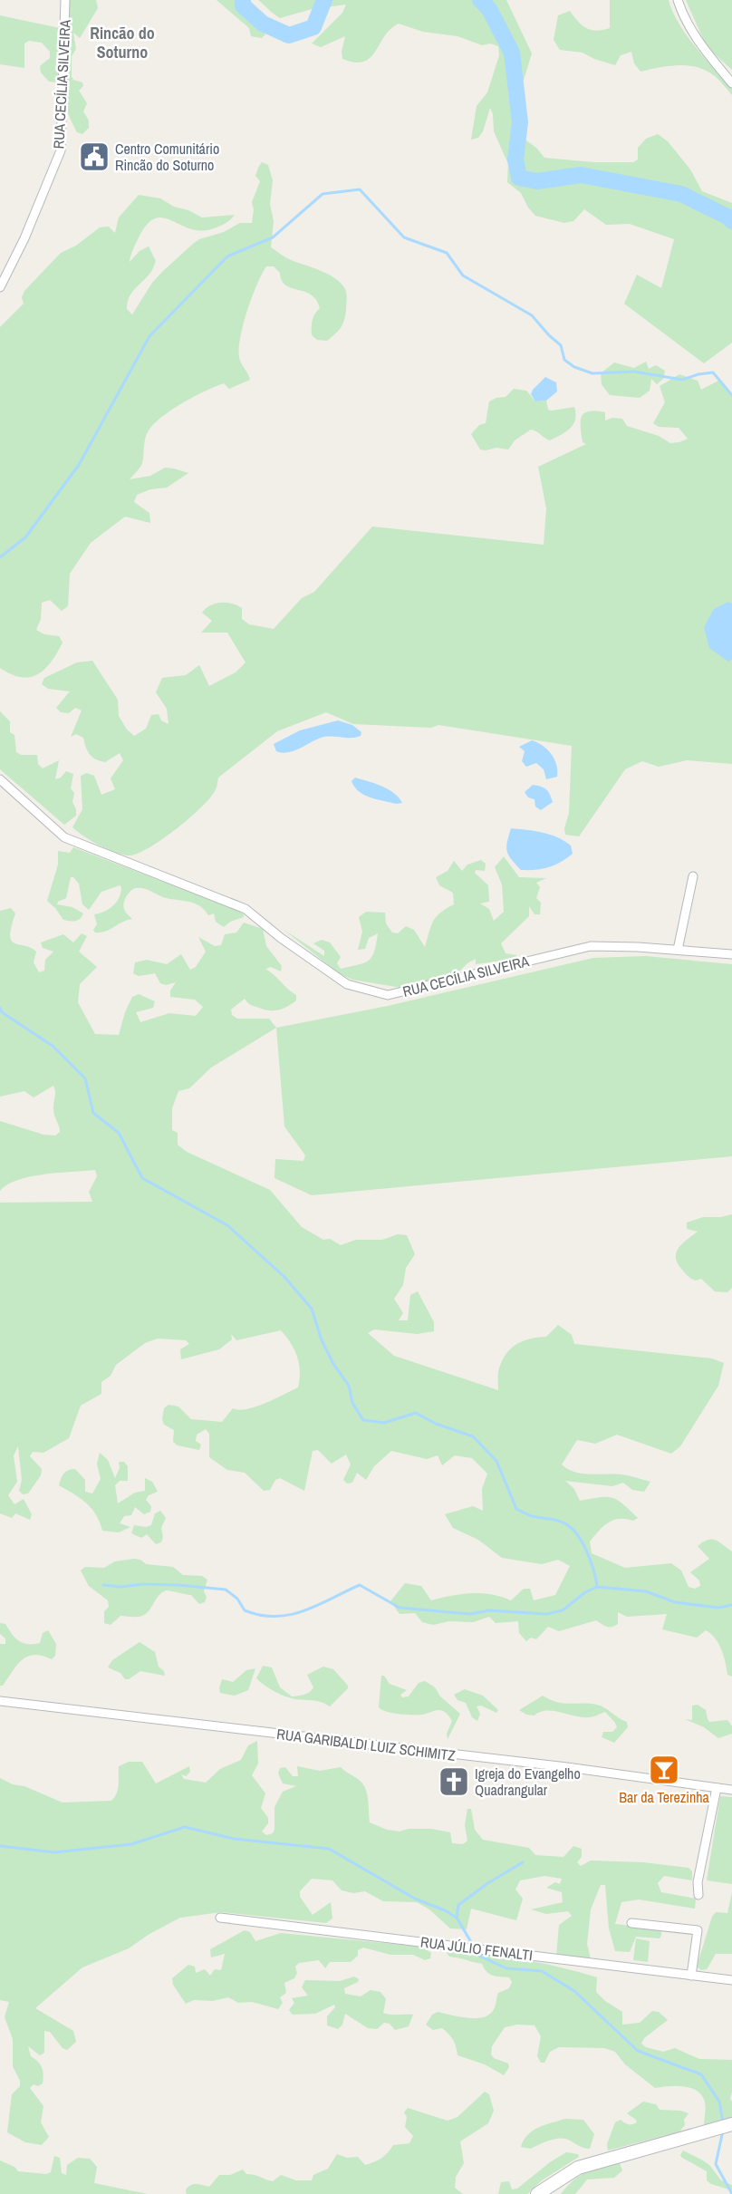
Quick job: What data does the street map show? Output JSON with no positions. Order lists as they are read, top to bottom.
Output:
{
  "streets": {
    "street": ["RUA CECÍLIA SILVEIRA", "RUA GARIBALDI LUIZ SCHIMITZ", "RUA JÚLIO FENALTI"]
  },
  "districts": ["Rincão do Soturno"],
  "places": {
    "public building": ["Centro Comunitário Rincão do Soturno"],
    "bar": ["Bar da Terezinha"],
    "church": ["Igreja do Evangelho Quadrangular"]
  }
}
